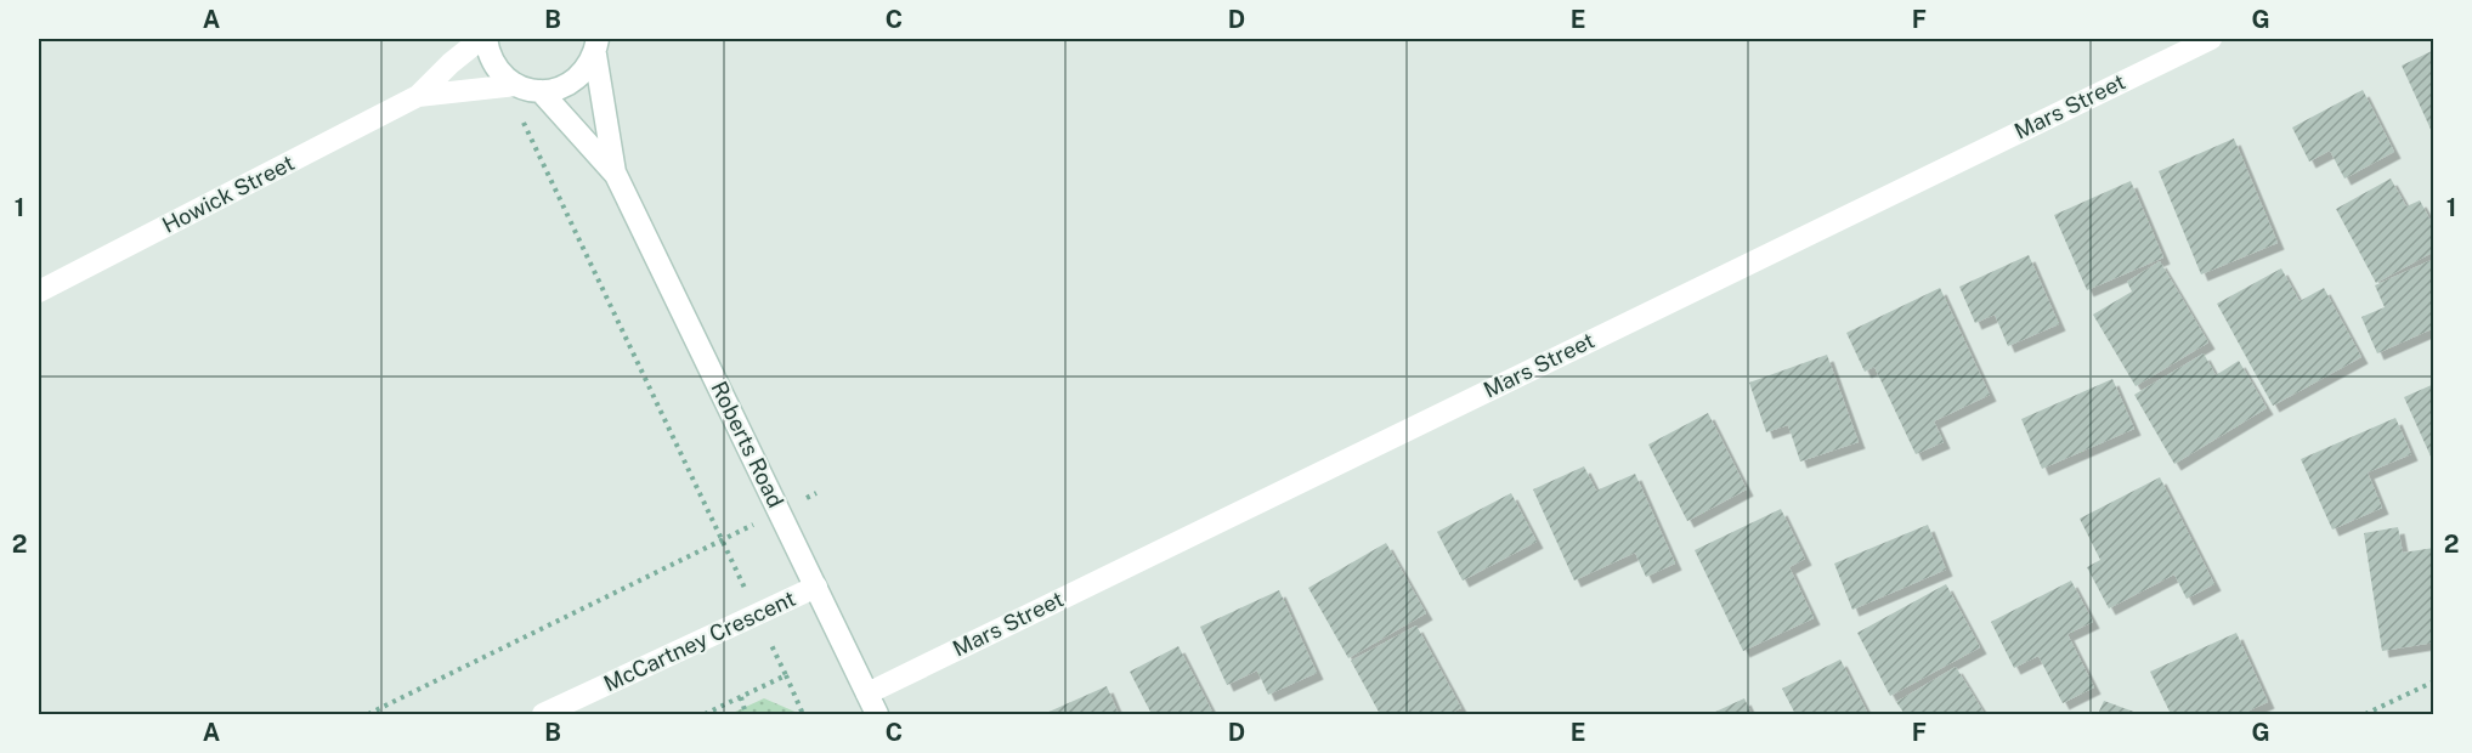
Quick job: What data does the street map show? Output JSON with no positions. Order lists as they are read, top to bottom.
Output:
{
  "streets": {
    "street": [
      "Mars Street",
      "Howick Street",
      "Roberts Road",
      "McCartney Crescent"
    ]
  },
  "crossings": [
    ["Mars Street", "Roberts Road"],
    ["Roberts Road", "McCartney Crescent"]
  ],
  "grid": {
    "columns": [
      "A",
      "B",
      "C",
      "D",
      "E",
      "F",
      "G"
    ],
    "rows": ["1", "2"]
  }
}
